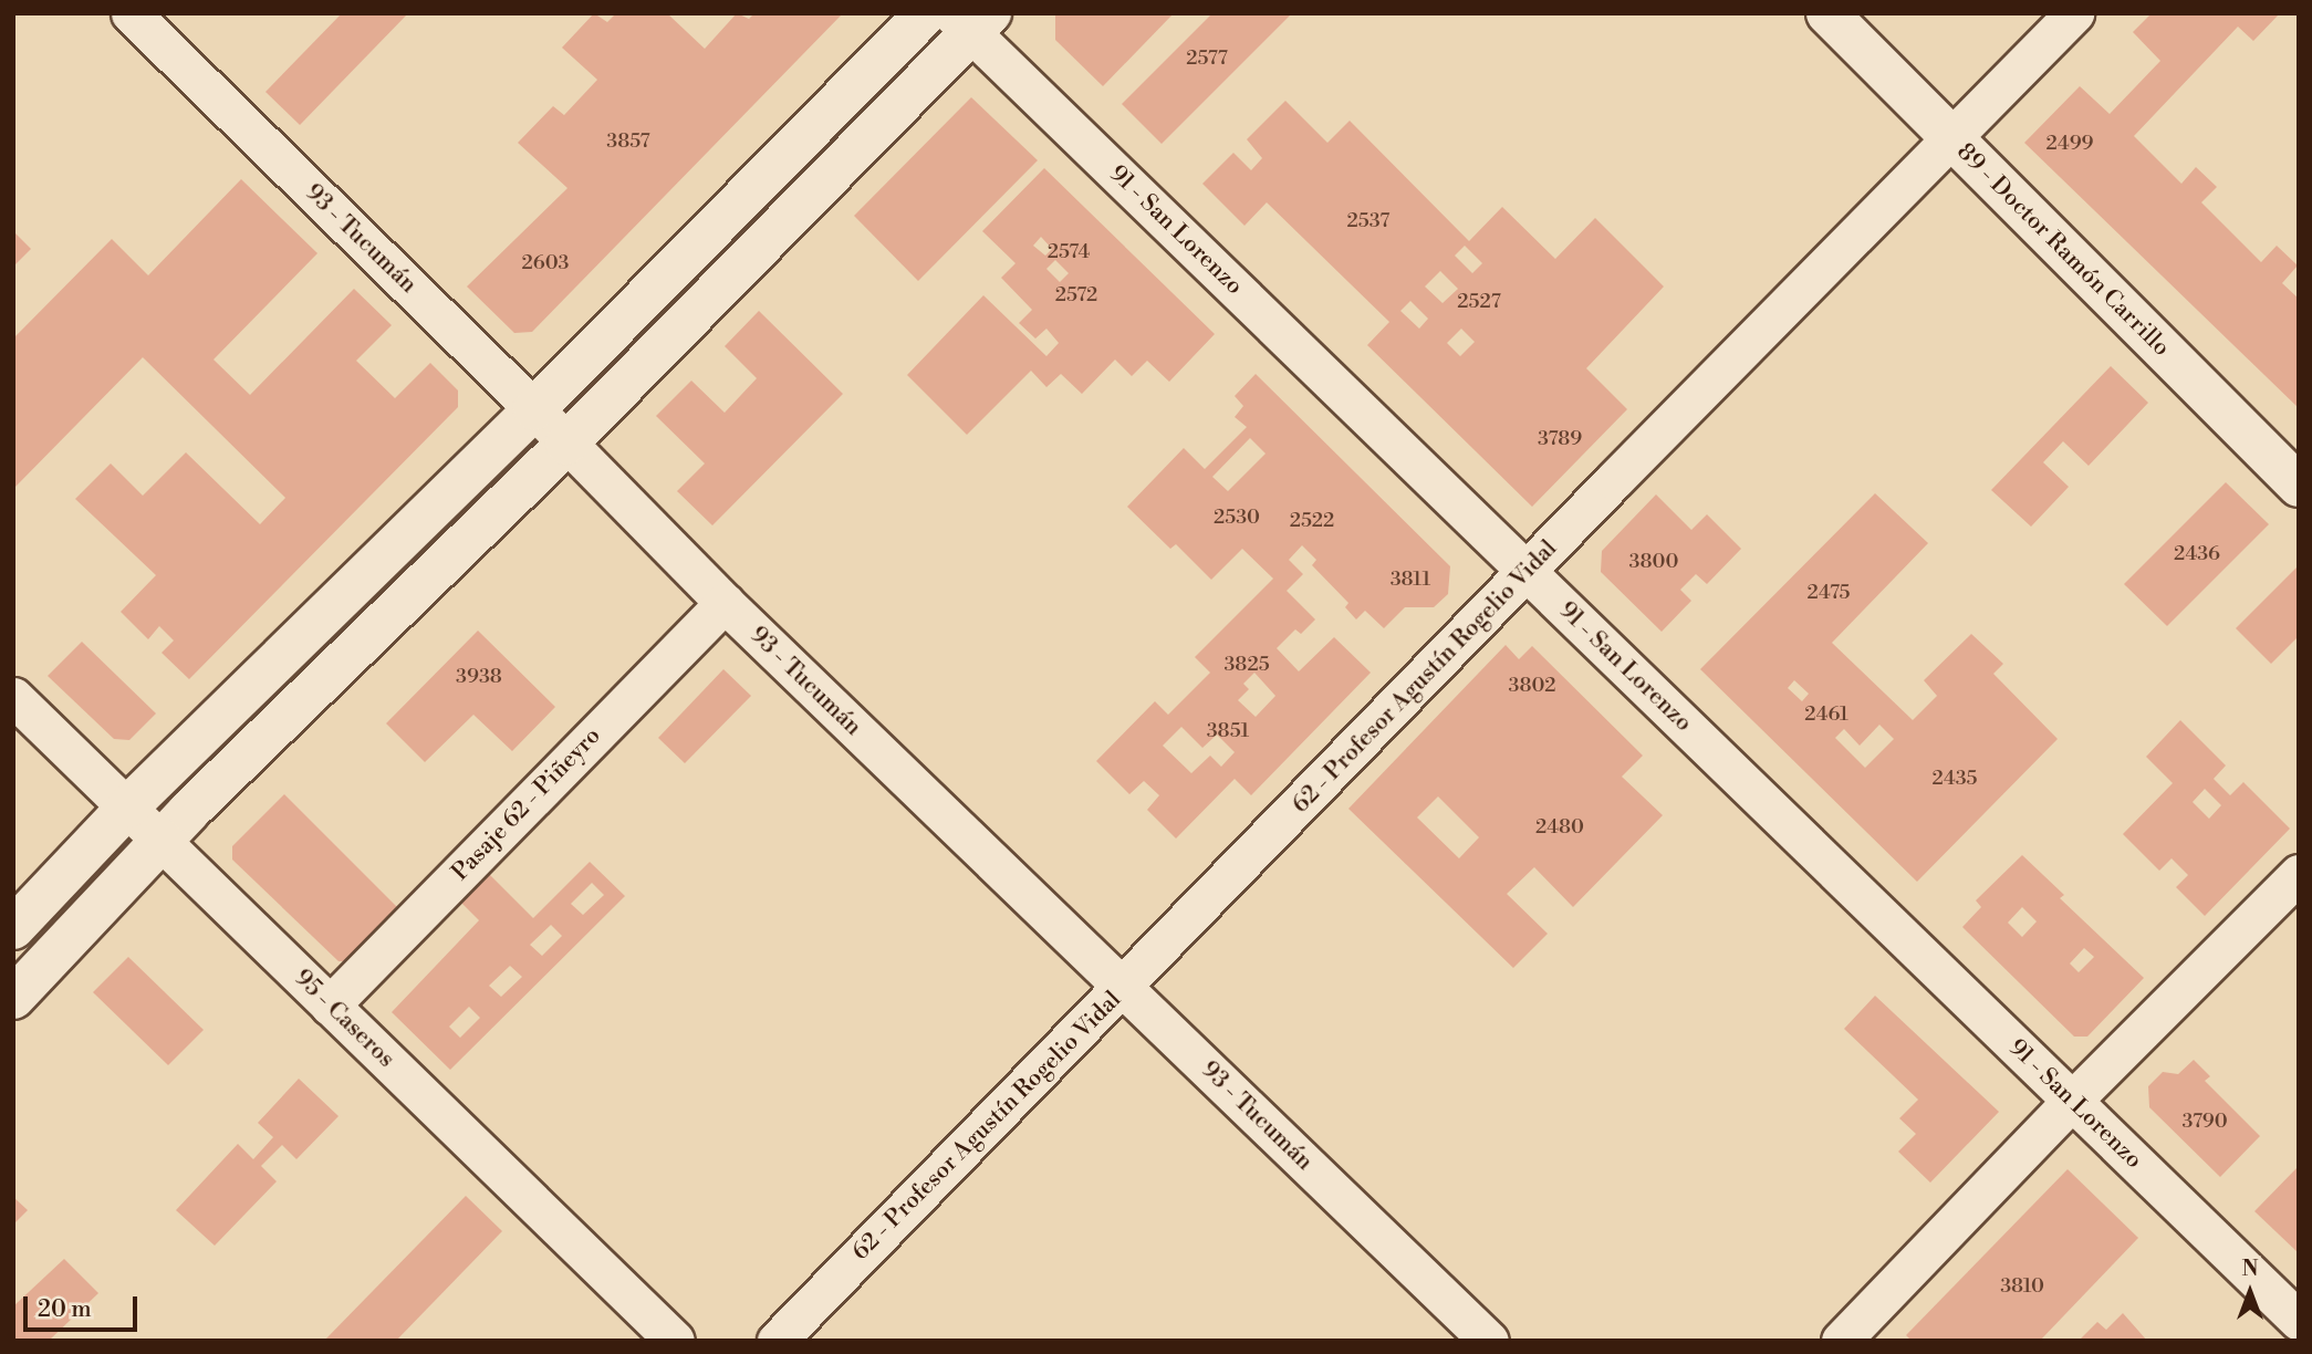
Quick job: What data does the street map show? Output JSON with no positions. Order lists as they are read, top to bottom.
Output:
{
  "streets": {
    "main road": ["89 - Doctor Ramón Carrillo"],
    "street": [
      "91 - San Lorenzo",
      "93 - Tucumán",
      "62 - Profesor Agustín Rogelio Vidal",
      "Pasaje 62 - Piñeyro",
      "95 - Caseros"
    ]
  },
  "crossings": [
    ["91 - San Lorenzo", "62 - Profesor Agustín Rogelio Vidal"],
    ["93 - Tucumán", "62 - Profesor Agustín Rogelio Vidal"],
    ["93 - Tucumán", "Pasaje 62 - Piñeyro"],
    ["89 - Doctor Ramón Carrillo", "62 - Profesor Agustín Rogelio Vidal"],
    ["Pasaje 62 - Piñeyro", "95 - Caseros"]
  ],
  "house_numbers": [
    "2577",
    "3857",
    "2499",
    "2537",
    "2574",
    "2603",
    "2572",
    "2527",
    "3789",
    "2530",
    "2522",
    "2436",
    "3800",
    "3811",
    "2475",
    "3825",
    "3938",
    "3802",
    "2461",
    "3851",
    "2435",
    "2480",
    "3790",
    "3810"
  ],
  "scale_bar": "20 m",
  "north": "top"
}
